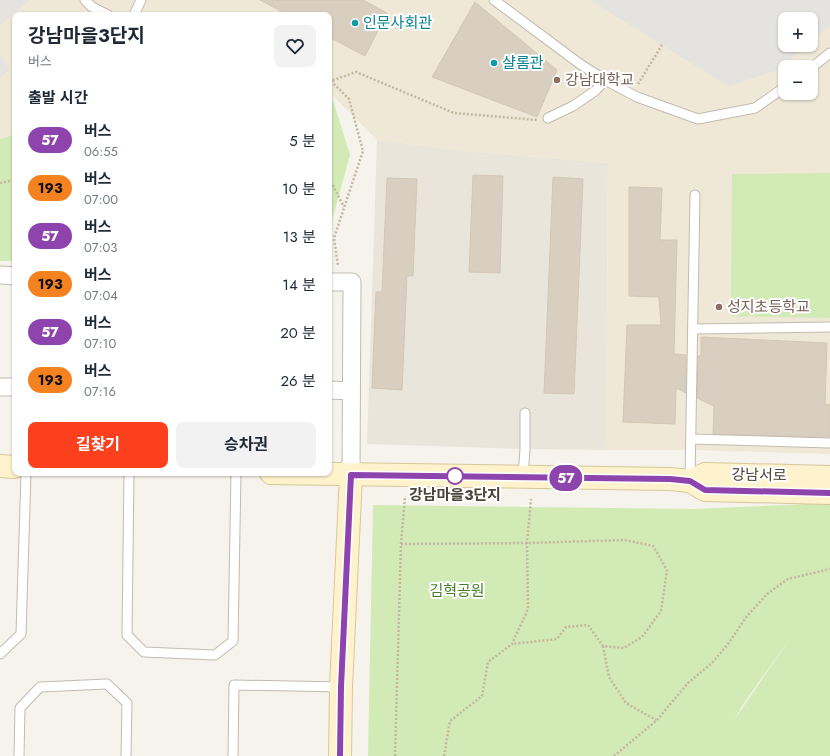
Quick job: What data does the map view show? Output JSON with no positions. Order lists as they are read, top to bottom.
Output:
{
  "streets": {
    "street": ["강남서로"]
  },
  "parks": ["김혁공원"],
  "places": [
    "인문사회관",
    "샬롬관",
    "강남대학교",
    "성지초등학교",
    "강남마을3단지"
  ],
  "lines": ["bus line 57"],
  "page": {
    "on_map": "57",
    "map_buttons": ["+", "−"],
    "heading": [
      ["강남마을3단지", "버스"],
      "출발 시간"
    ],
    "list": [
      {
        "mark": "57",
        "name": "버스",
        "note": "06:55",
        "value": "5 분"
      },
      {
        "mark": "193",
        "name": "버스",
        "note": "07:00",
        "value": "10 분"
      },
      {
        "mark": "57",
        "name": "버스",
        "note": "07:03",
        "value": "13 분"
      },
      {
        "mark": "193",
        "name": "버스",
        "note": "07:04",
        "value": "14 분"
      },
      {
        "mark": "57",
        "name": "버스",
        "note": "07:10",
        "value": "20 분"
      },
      {
        "mark": "193",
        "name": "버스",
        "note": "07:16",
        "value": "26 분"
      }
    ],
    "buttons": ["길찾기", "승차권"]
  }
}
